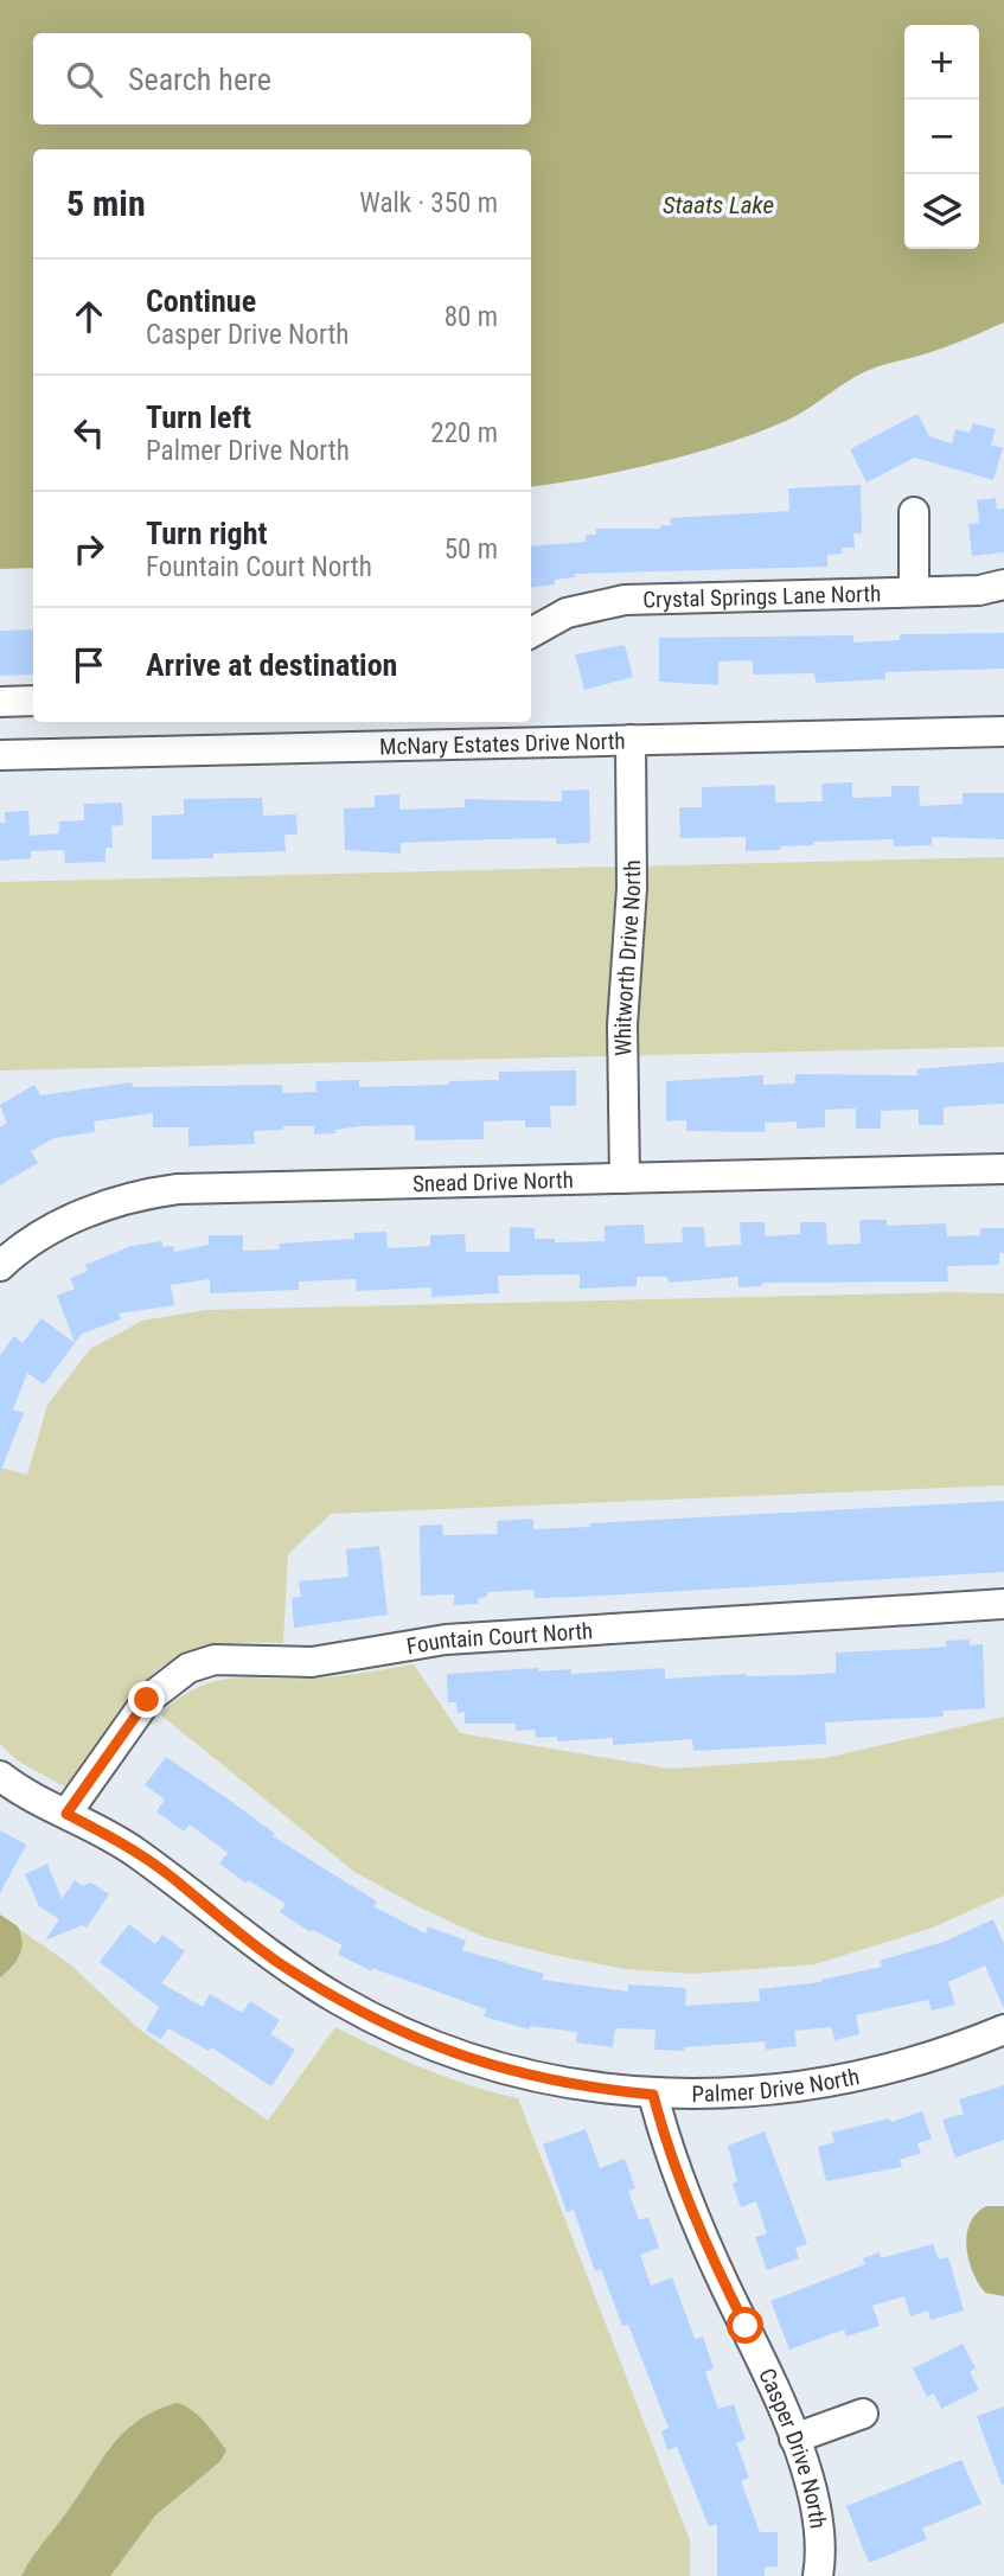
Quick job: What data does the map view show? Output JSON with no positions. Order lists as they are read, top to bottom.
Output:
{
  "streets": {
    "street": [
      "Crystal Springs Lane North",
      "McNary Estates Drive North",
      "Whitworth Drive North",
      "Snead Drive North",
      "Fountain Court North",
      "Palmer Drive North",
      "Casper Drive North"
    ]
  },
  "crossings": [
    ["McNary Estates Drive North", "Whitworth Drive North"],
    ["Whitworth Drive North", "Snead Drive North"],
    ["Fountain Court North", "Palmer Drive North"],
    ["Palmer Drive North", "Casper Drive North"]
  ],
  "water": ["Staats Lake"],
  "page": {
    "map_buttons": ["+", "−"],
    "search": "Search here",
    "heading": ["5 min", "Walk · 350 m"],
    "list": [
      ["Continue", "Casper Drive North", "80 m"],
      ["Turn left", "Palmer Drive North", "220 m"],
      ["Turn right", "Fountain Court North", "50 m"],
      "Arrive at destination"
    ]
  }
}
